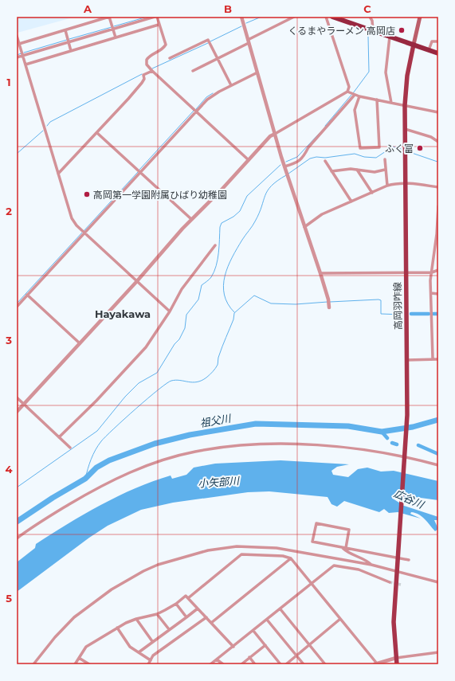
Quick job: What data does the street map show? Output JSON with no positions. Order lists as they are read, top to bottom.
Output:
{
  "streets": {
    "main road": ["高岡羽咋線"]
  },
  "districts": ["Hayakawa"],
  "water": ["祖父川", "小矢部川", "広谷川"],
  "places": ["くるまやラーメン 高岡店", "ふく富", "高岡第一学園附属ひばり幼稚園"],
  "grid": {
    "columns": ["A", "B", "C"],
    "rows": [
      "1",
      "2",
      "3",
      "4",
      "5"
    ]
  }
}
